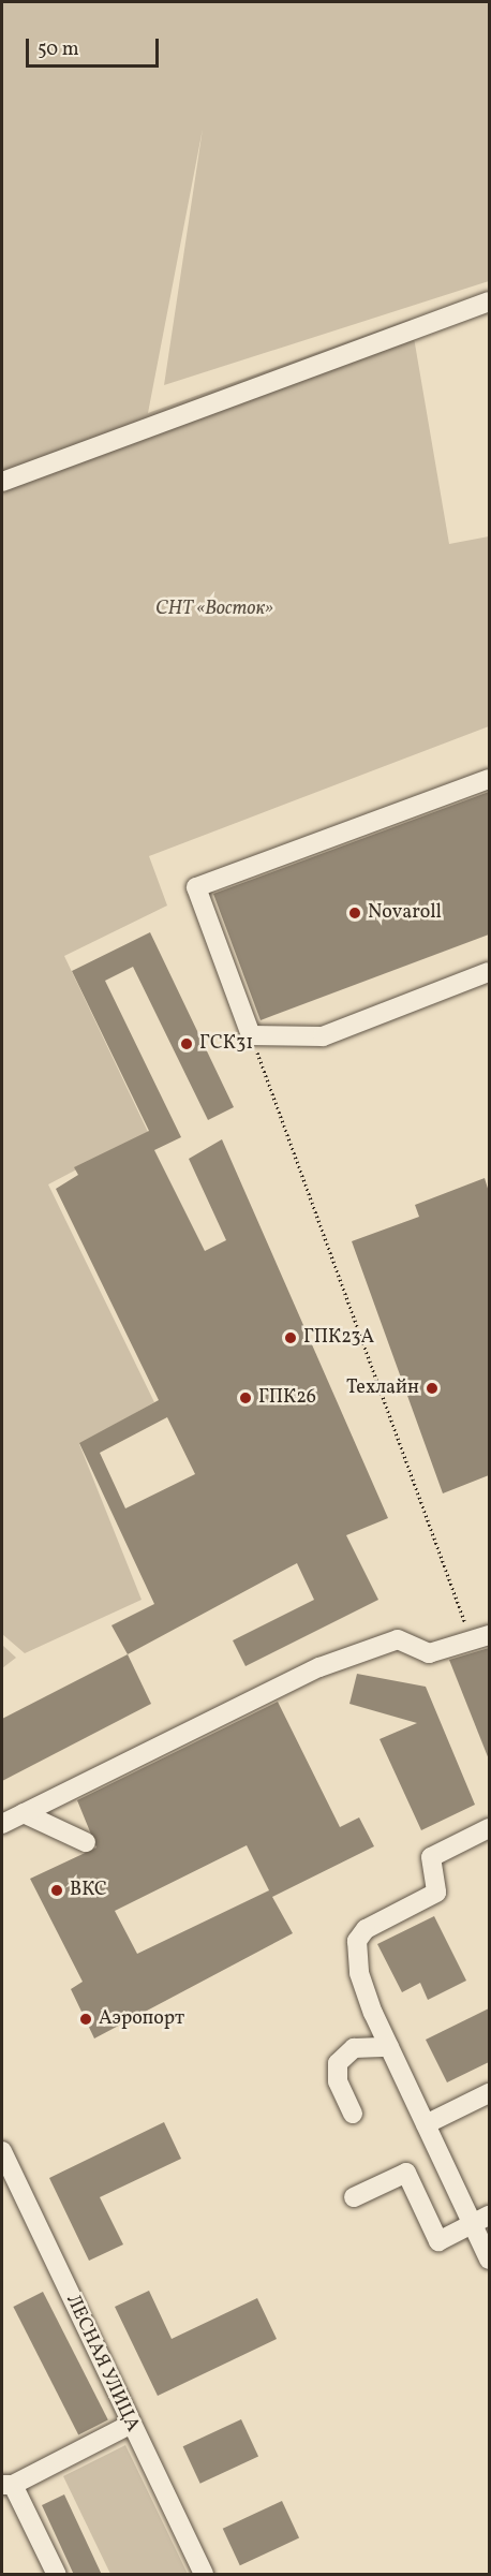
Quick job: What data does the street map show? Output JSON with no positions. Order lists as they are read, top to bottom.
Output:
{
  "streets": {
    "street": ["ЛЕСНАЯ УЛИЦА"]
  },
  "parks": ["СНТ «Восток»"],
  "places": [
    "Novaroll",
    "ГСК31",
    "ГПК23А",
    "Техлайн",
    "ГПК26",
    "ВКС",
    "Аэропорт"
  ],
  "scale_bar": "50 m"
}
